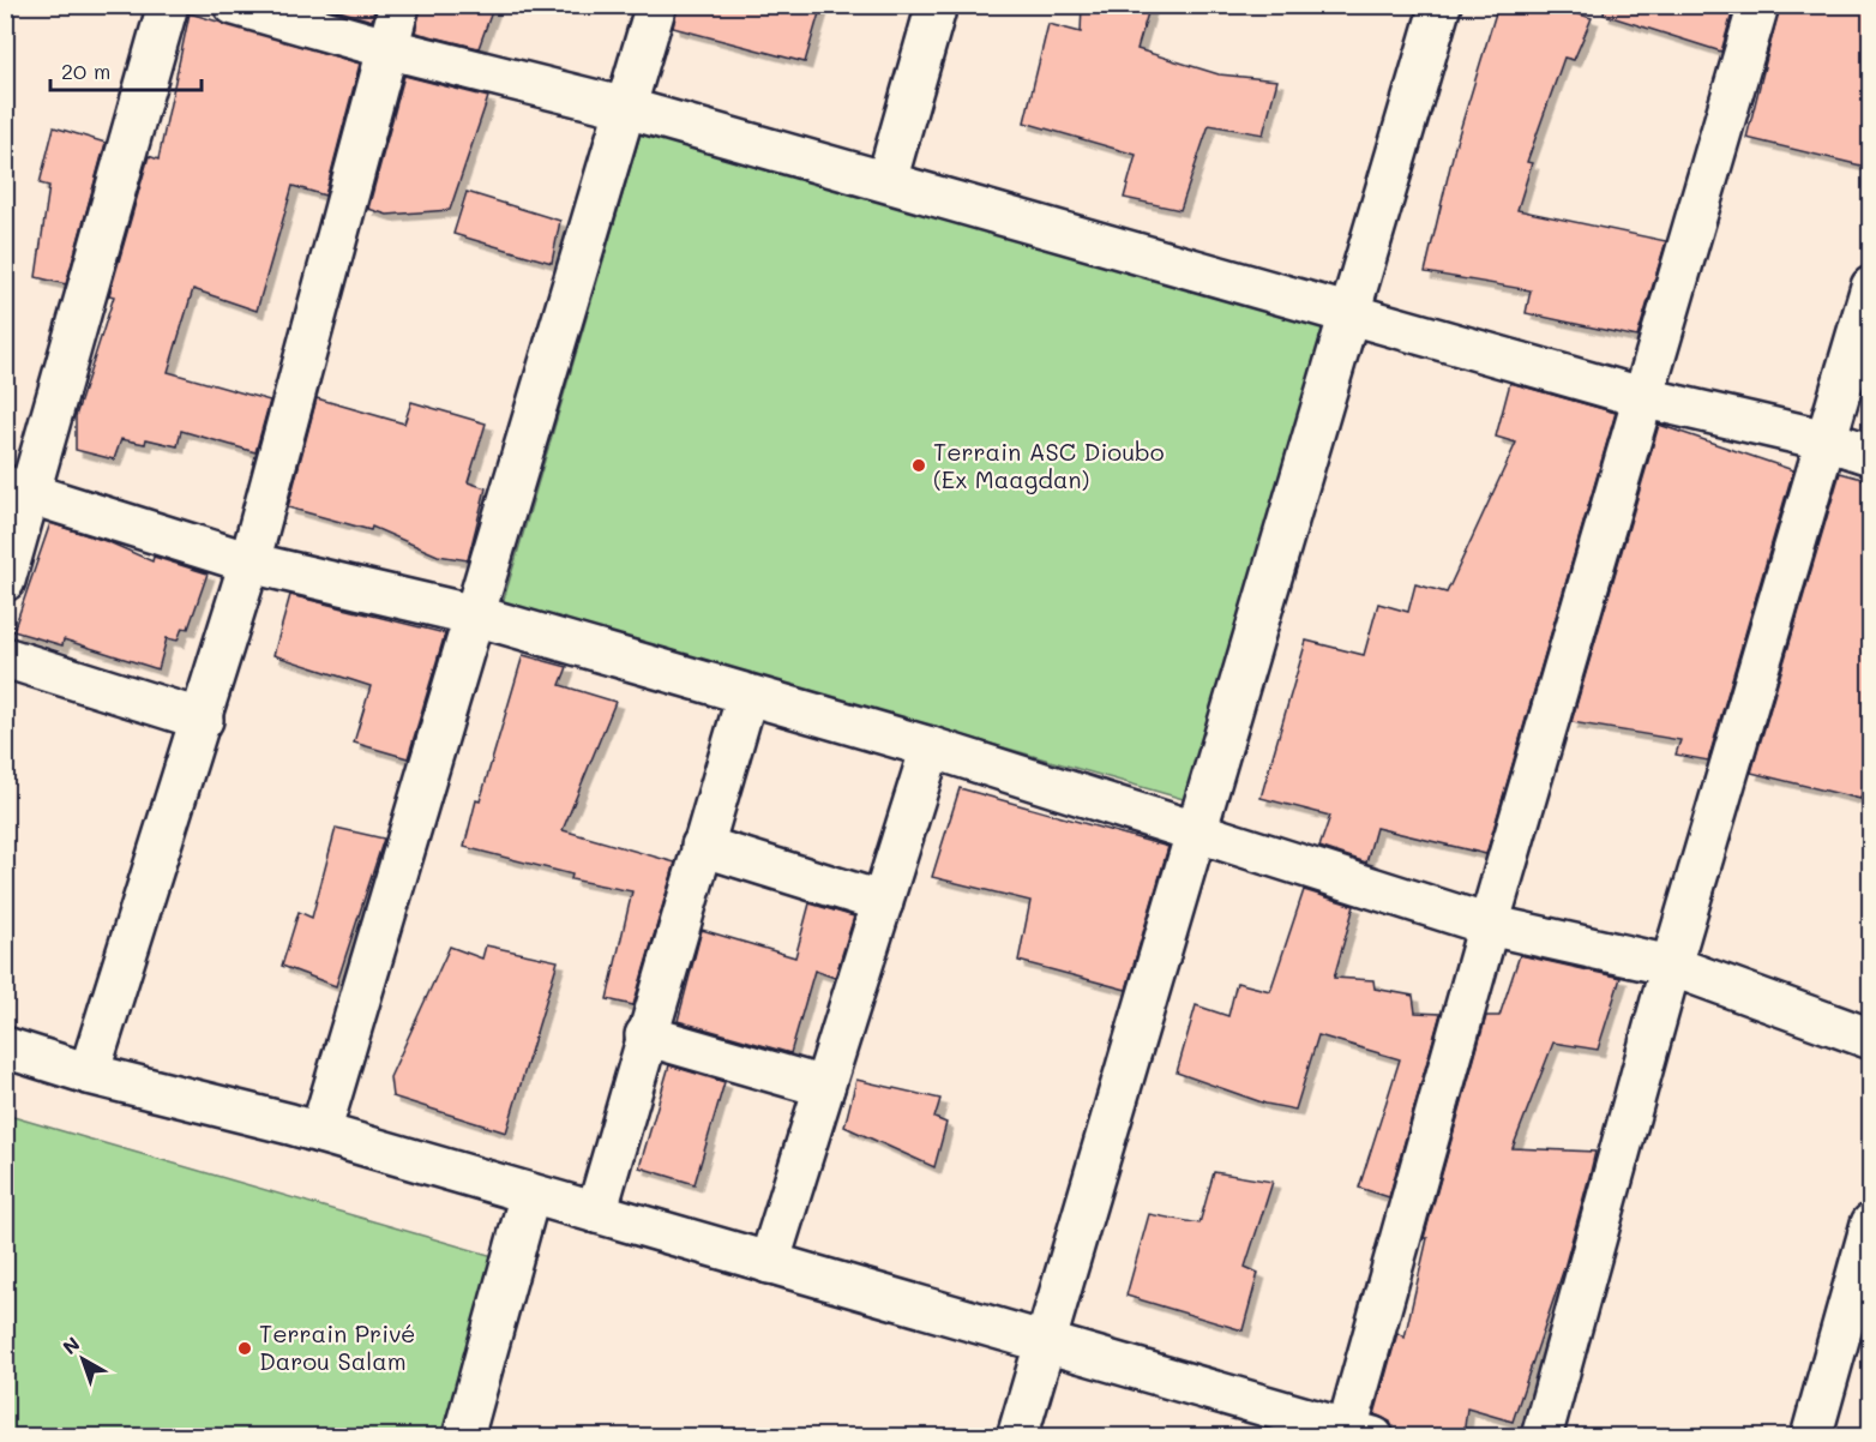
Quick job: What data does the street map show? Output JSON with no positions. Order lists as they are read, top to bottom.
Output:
{
  "places": ["Terrain ASC Dioubo (Ex Maagdan)", "Terrain Privé Darou Salam"],
  "scale_bar": "20 m",
  "north": "top left"
}
